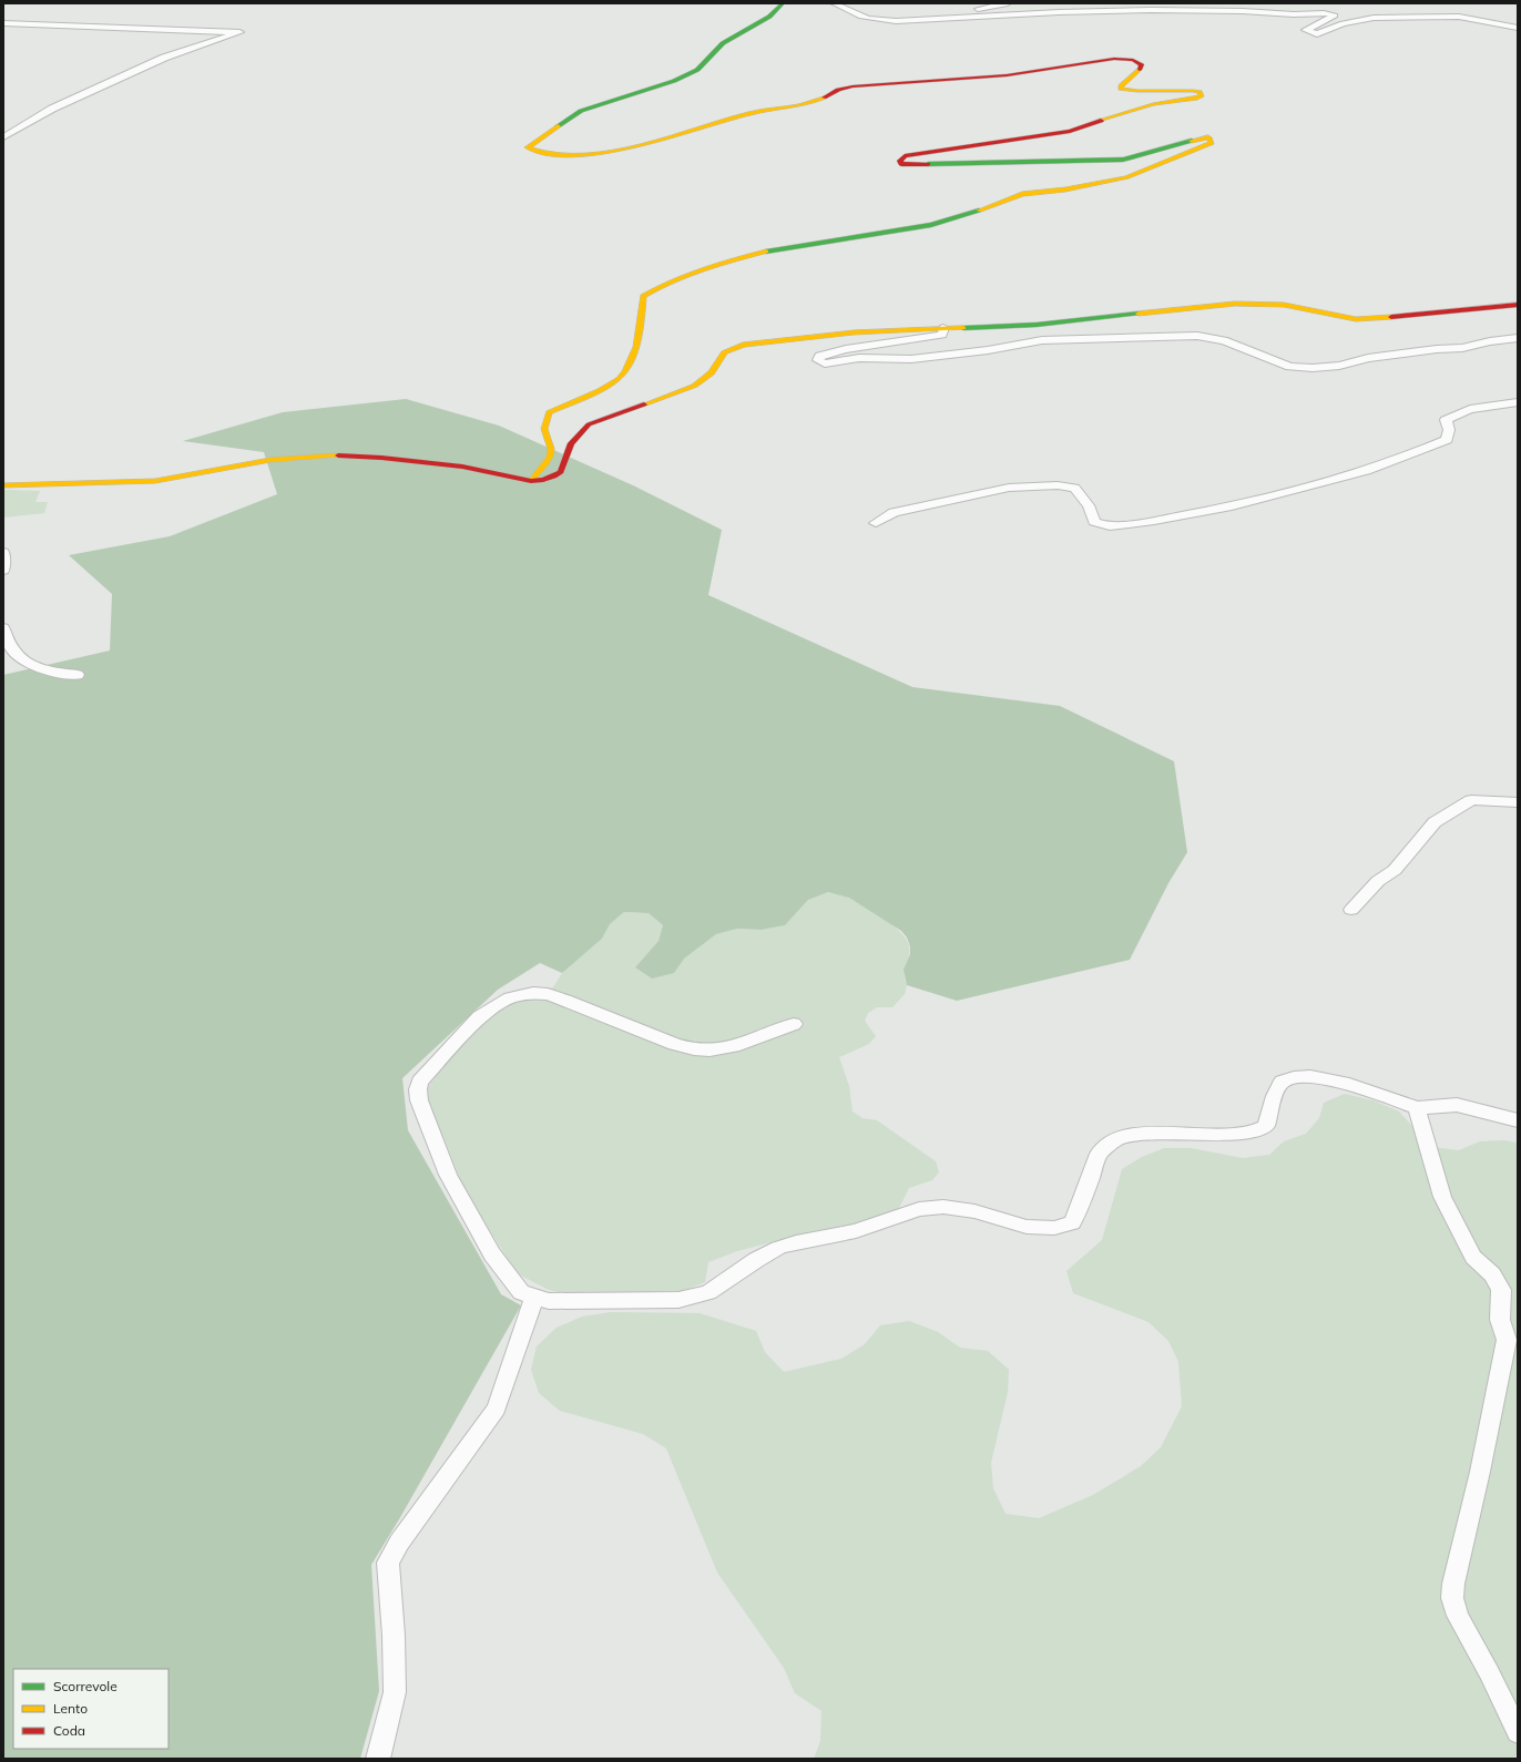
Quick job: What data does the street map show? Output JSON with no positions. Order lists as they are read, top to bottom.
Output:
{
  "legend": ["Scorrevole", "Lento", "Coda"]
}
